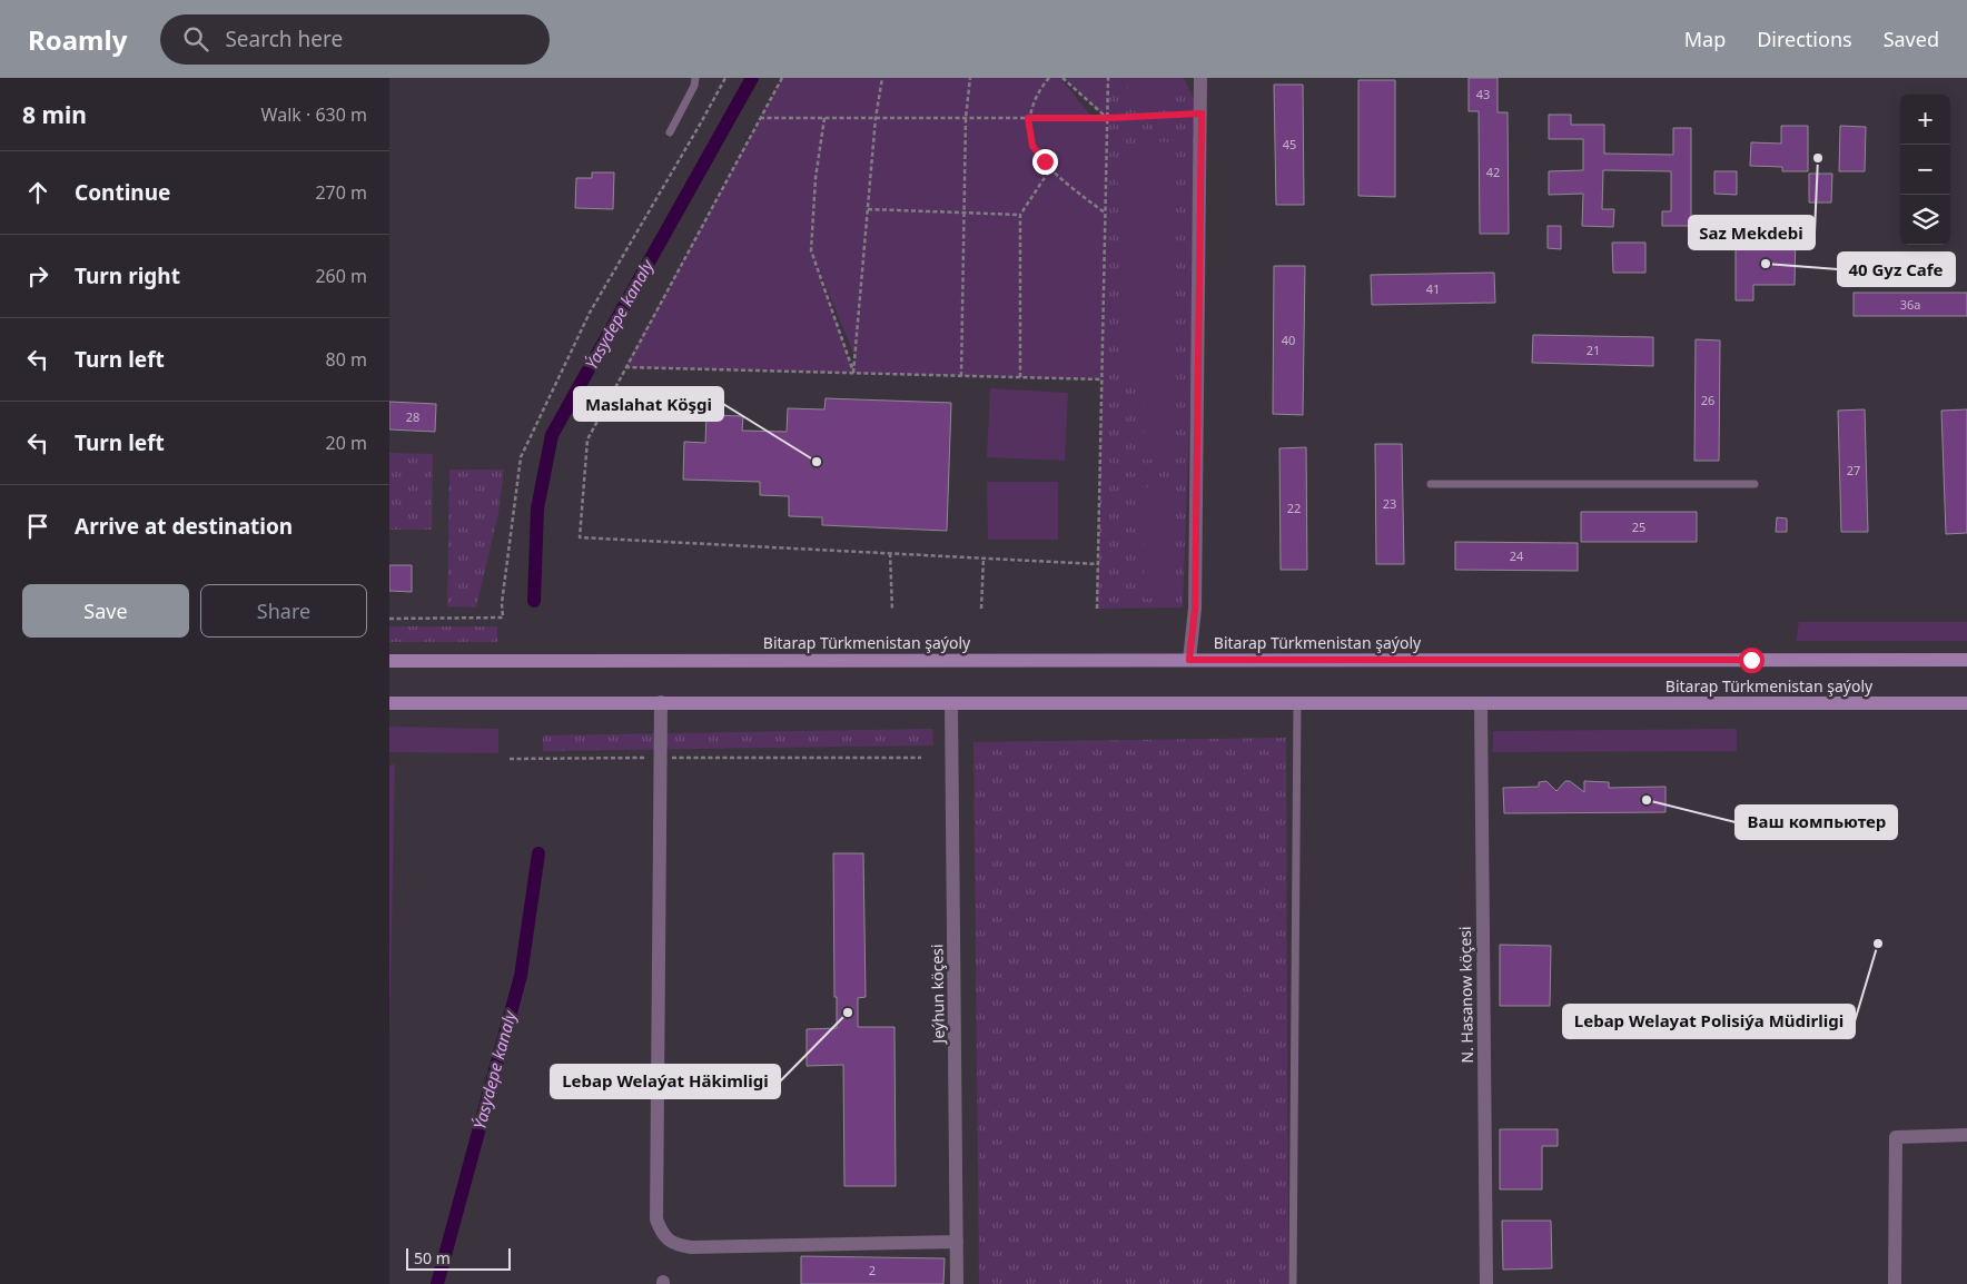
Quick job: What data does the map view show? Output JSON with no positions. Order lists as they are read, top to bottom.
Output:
{
  "streets": {
    "main road": ["Bitarap Türkmenistan şaýoly"],
    "street": ["Jeýhun köçesi", "N. Hasanow köçesi"]
  },
  "crossings": [
    ["Bitarap Türkmenistan şaýoly", "Jeýhun köçesi"],
    ["Bitarap Türkmenistan şaýoly", "N. Hasanow köçesi"]
  ],
  "water": ["Ýasydepe kanaly"],
  "places": [
    "Saz Mekdebi",
    "40 Gyz Cafe",
    "Maslahat Köşgi",
    "Ваш компьютер",
    "Lebap Welayat Polisiýa Müdirligi",
    "Lebap Welaýat Häkimligi"
  ],
  "house_numbers": [
    "43",
    "45",
    "42",
    "41",
    "36а",
    "40",
    "21",
    "26",
    "28",
    "27",
    "23",
    "22",
    "25",
    "24",
    "2"
  ],
  "scale_bar": "50 m",
  "page": {
    "header": "Roamly",
    "search": "Search here",
    "nav": ["Map", "Directions", "Saved"],
    "heading": ["8 min", "Walk · 630 m"],
    "map_buttons": ["+", "−"],
    "list": [
      ["Continue", "270 m"],
      ["Turn right", "260 m"],
      ["Turn left", "80 m"],
      ["Turn left", "20 m"],
      "Arrive at destination"
    ],
    "buttons": ["Save", "Share"],
    "scale": "50 m"
  }
}
